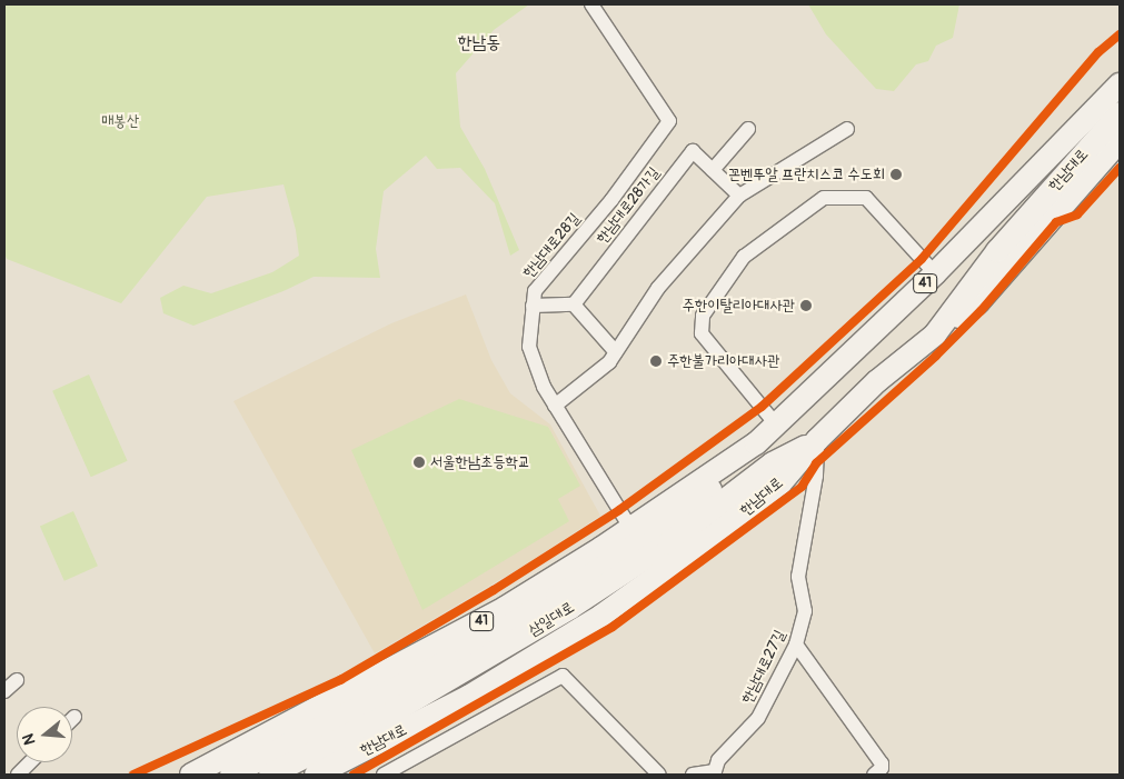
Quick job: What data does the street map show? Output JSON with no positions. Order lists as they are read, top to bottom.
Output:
{
  "streets": {
    "main road": ["한남대로", "41", "삼일대로"],
    "street": ["한남대로28가길", "한남대로28길", "한남대로27길"]
  },
  "crossings": [
    ["한남대로", "한남대로28길"],
    ["한남대로", "삼일대로"],
    ["한남대로", "한남대로27길"],
    ["삼일대로", "한남대로27길"]
  ],
  "districts": ["한남동"],
  "parks": ["매봉산"],
  "places": [
    "꼰벤뚜알 프란치스코 수도회",
    "주한이탈리아대사관",
    "주한불가리아대사관",
    "서울한남초등학교"
  ],
  "north": "left"
}
